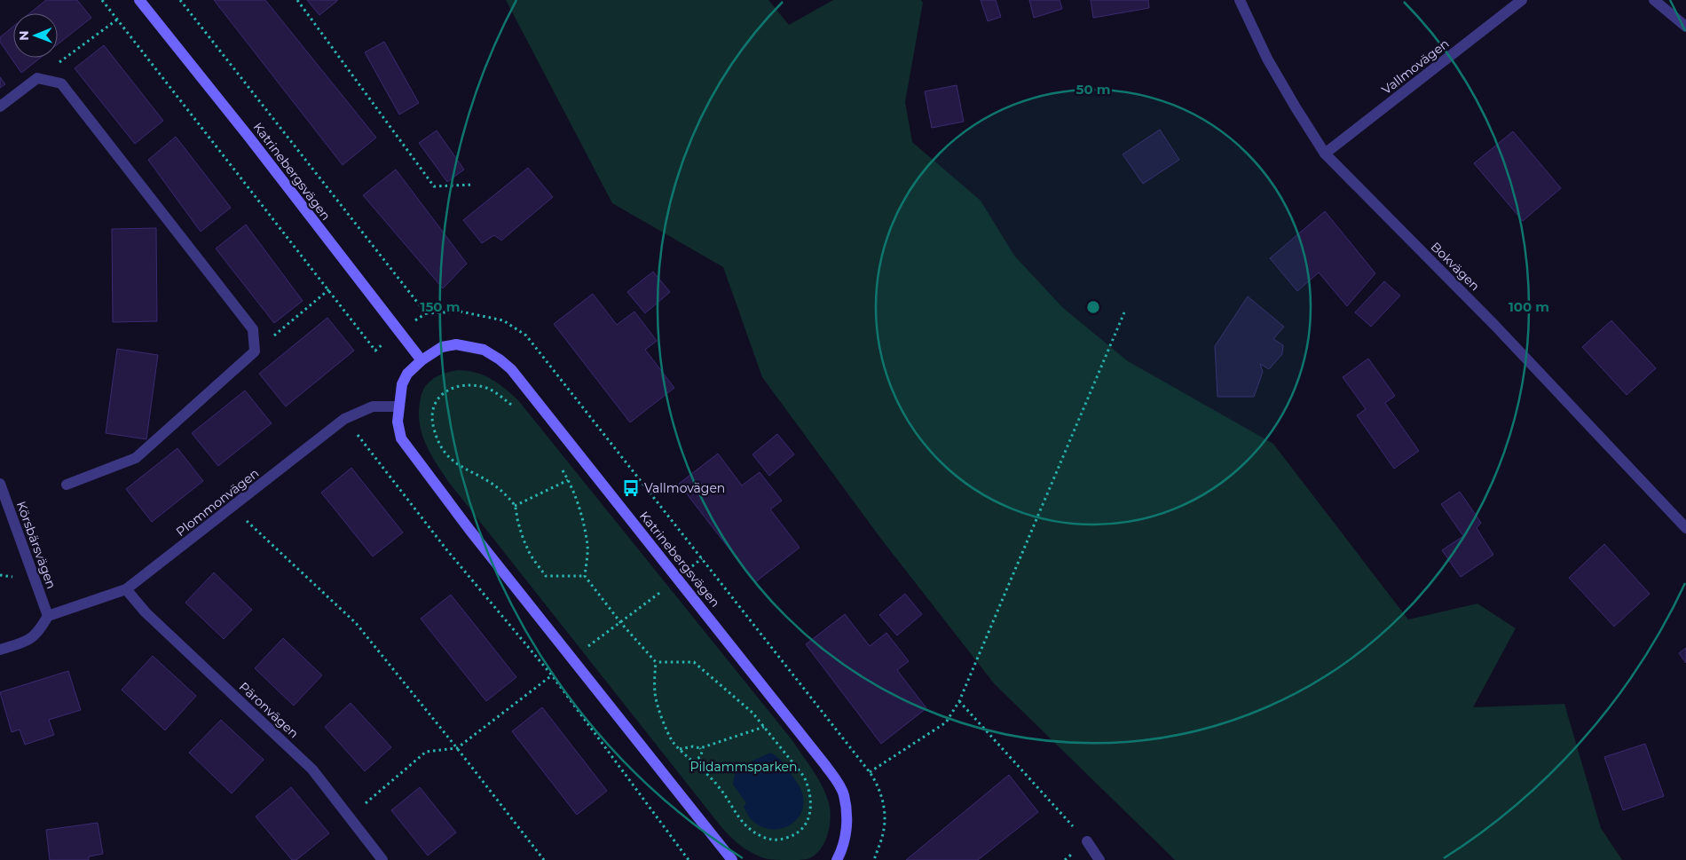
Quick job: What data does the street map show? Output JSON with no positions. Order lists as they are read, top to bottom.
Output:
{
  "streets": {
    "street": [
      "Vallmovägen",
      "Katrinebergsvägen",
      "Bokvägen",
      "Plommonvägen",
      "Körsbärsvägen",
      "Päronvägen"
    ]
  },
  "crossings": [
    ["Vallmovägen", "Bokvägen"],
    ["Katrinebergsvägen", "Plommonvägen"],
    ["Plommonvägen", "Körsbärsvägen"],
    ["Plommonvägen", "Päronvägen"]
  ],
  "parks": ["Pildammsparken"],
  "places": {
    "bus stop": ["Vallmovägen"]
  },
  "north": "left",
  "rings": ["50 m", "100 m", "150 m"]
}
